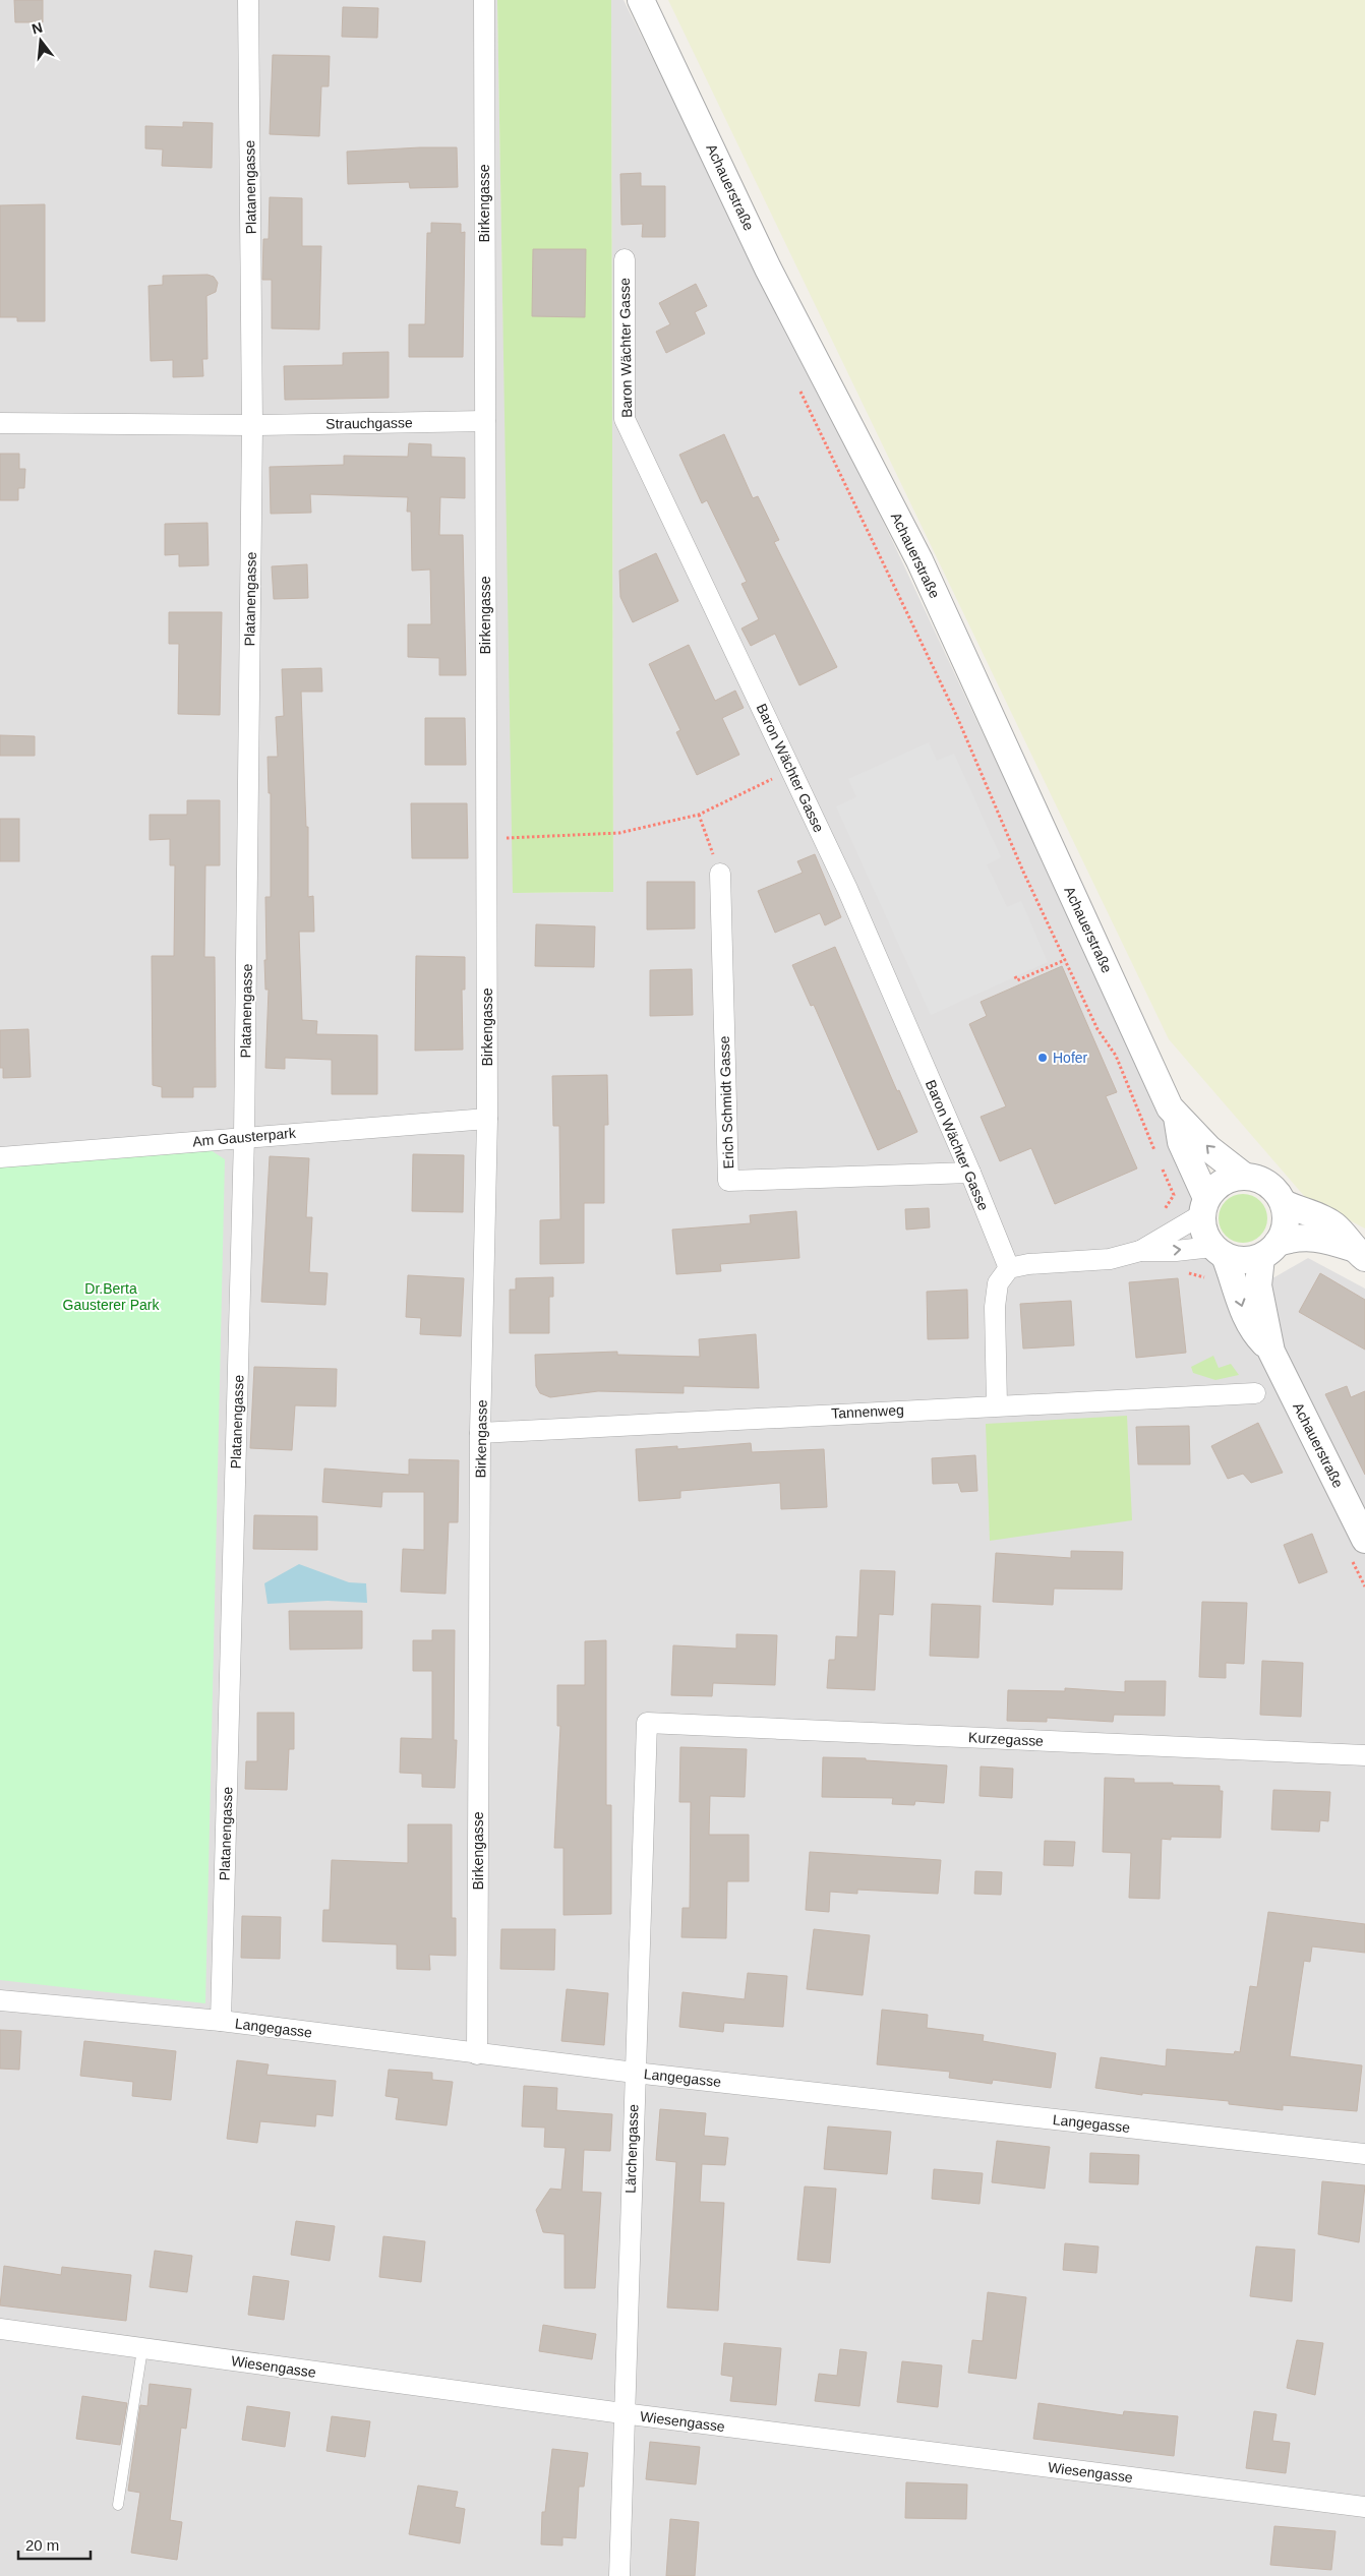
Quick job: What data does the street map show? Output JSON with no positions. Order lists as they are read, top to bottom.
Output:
{
  "streets": {
    "street": [
      "Platanengasse",
      "Achauerstraße",
      "Birkengasse",
      "Baron Wächter Gasse",
      "Strauchgasse",
      "Erich Schmidt Gasse",
      "Am Gausterpark",
      "Tannenweg",
      "Kurzegasse",
      "Langegasse",
      "Lärchengasse",
      "Wiesengasse"
    ]
  },
  "crossings": [
    ["Platanengasse", "Strauchgasse"],
    ["Platanengasse", "Am Gausterpark"],
    ["Platanengasse", "Langegasse"],
    ["Birkengasse", "Strauchgasse"],
    ["Birkengasse", "Am Gausterpark"],
    ["Birkengasse", "Tannenweg"],
    ["Birkengasse", "Langegasse"],
    ["Baron Wächter Gasse", "Erich Schmidt Gasse"],
    ["Kurzegasse", "Lärchengasse"],
    ["Langegasse", "Lärchengasse"],
    ["Lärchengasse", "Wiesengasse"]
  ],
  "parks": ["Dr.Berta Gausterer Park"],
  "places": ["Hofer"],
  "scale_bar": "20 m",
  "north": "top"
}
